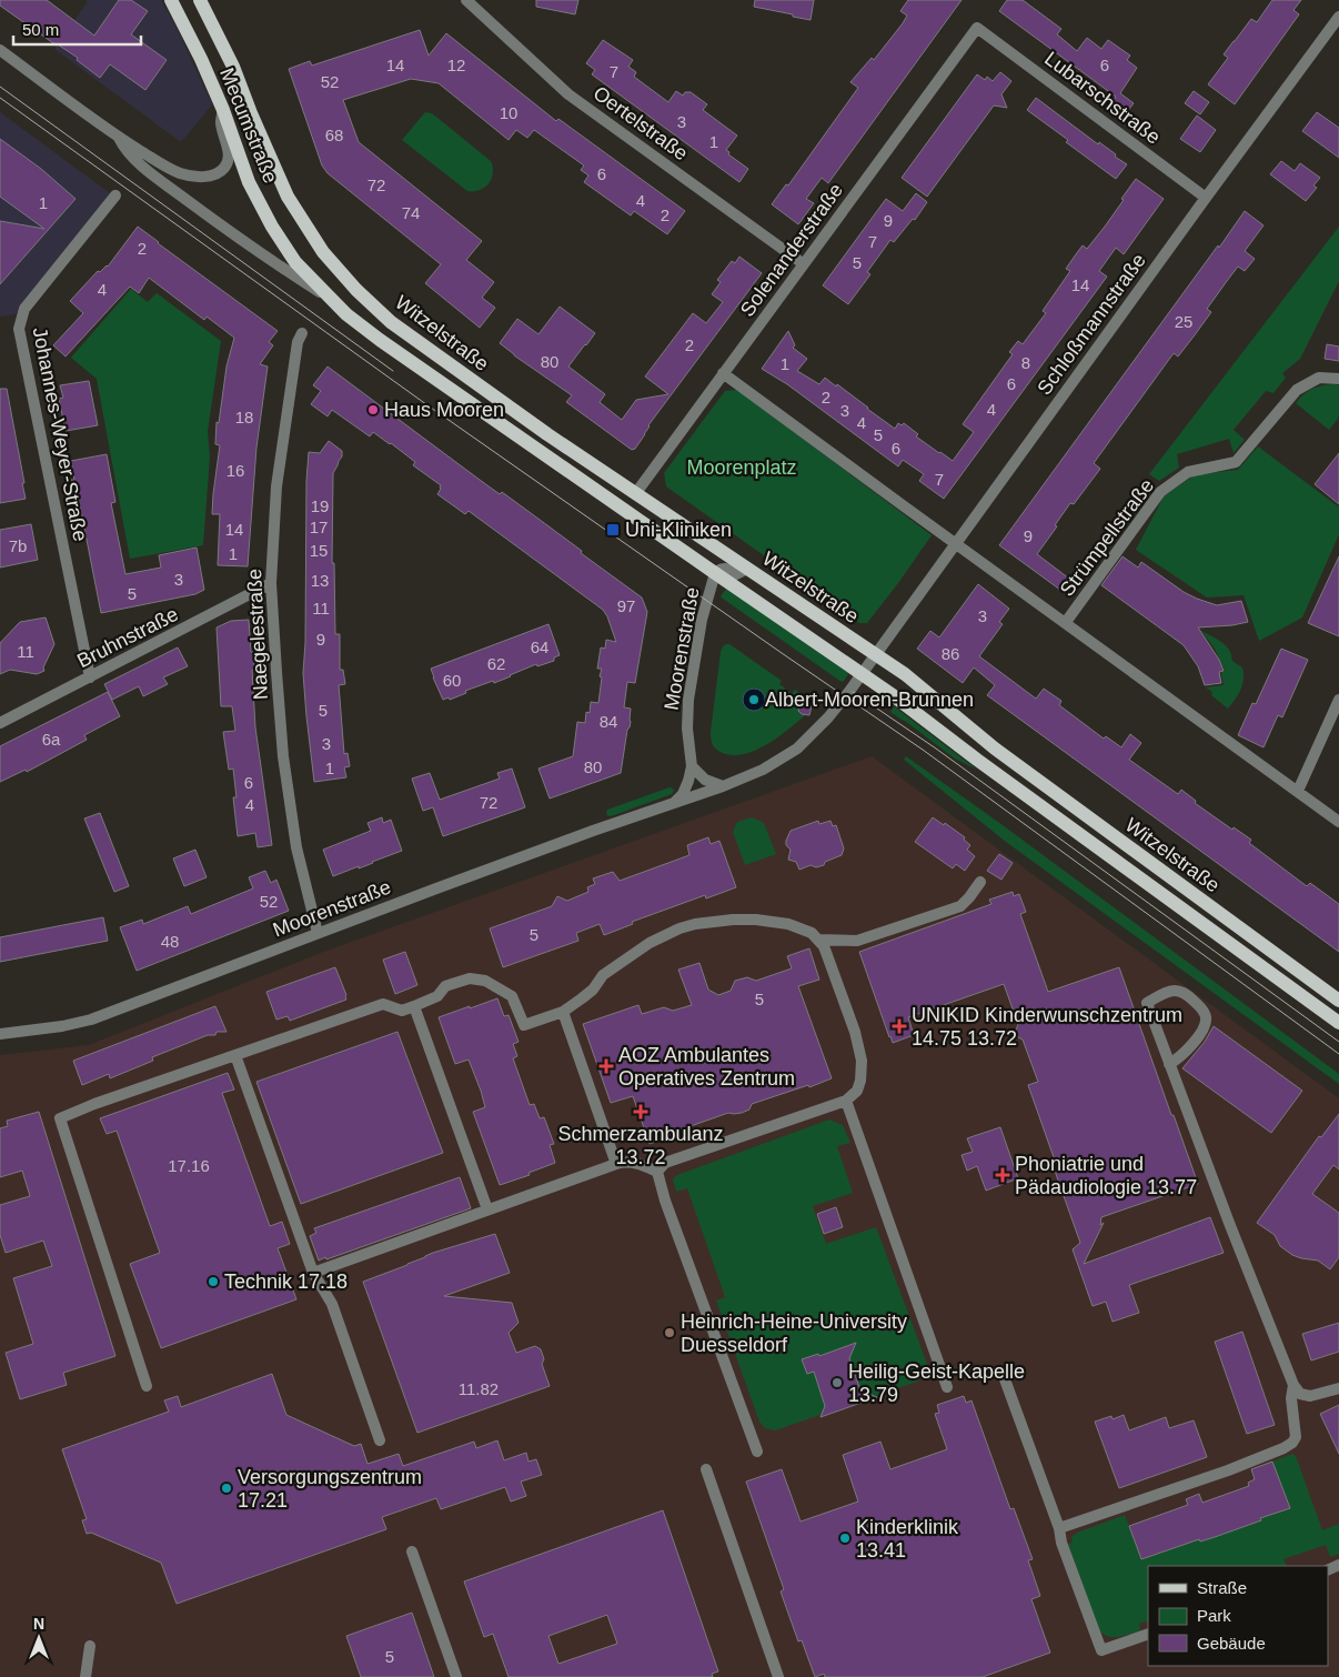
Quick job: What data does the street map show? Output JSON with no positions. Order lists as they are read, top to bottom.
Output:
{
  "streets": {
    "main road": ["Mecumstraße", "Witzelstraße"],
    "street": [
      "Lubarschstraße",
      "Oertelstraße",
      "Solenanderstraße",
      "Schloßmannstraße",
      "Johannes-Weyer-Straße",
      "Strümpellstraße",
      "Naegelestraße",
      "Bruhnstraße",
      "Moorenstraße"
    ]
  },
  "crossings": [
    ["Lubarschstraße", "Solenanderstraße"],
    ["Lubarschstraße", "Schloßmannstraße"],
    ["Oertelstraße", "Solenanderstraße"],
    ["Mecumstraße", "Witzelstraße"],
    ["Solenanderstraße", "Witzelstraße"],
    ["Schloßmannstraße", "Witzelstraße"],
    ["Schloßmannstraße", "Strümpellstraße"],
    ["Schloßmannstraße", "Moorenstraße"],
    ["Witzelstraße", "Moorenstraße"],
    ["Johannes-Weyer-Straße", "Bruhnstraße"],
    ["Naegelestraße", "Bruhnstraße"],
    ["Naegelestraße", "Moorenstraße"]
  ],
  "parks": ["Moorenplatz"],
  "places": {
    "other": [
      "Haus Mooren",
      "Albert-Mooren-Brunnen",
      "Technik 17.18",
      "Heinrich-Heine-University Duesseldorf",
      "Heilig-Geist-Kapelle 13.79",
      "Versorgungszentrum 17.21",
      "Kinderklinik 13.41"
    ],
    "transit": ["Uni-Kliniken"],
    "health": [
      "UNIKID Kinderwunschzentrum 14.75 13.72",
      "AOZ Ambulantes Operatives Zentrum",
      "Schmerzambulanz 13.72",
      "Phoniatrie und Pädaudiologie 13.77"
    ]
  },
  "house_numbers": [
    "14",
    "12",
    "6",
    "7",
    "52",
    "10",
    "3",
    "68",
    "1",
    "6",
    "72",
    "4",
    "1",
    "74",
    "2",
    "9",
    "7",
    "2",
    "5",
    "14",
    "4",
    "25",
    "2",
    "80",
    "8",
    "1",
    "6",
    "2",
    "4",
    "3",
    "18",
    "4",
    "5",
    "6",
    "16",
    "7",
    "19",
    "17",
    "14",
    "9",
    "7b",
    "15",
    "1",
    "3",
    "13",
    "5",
    "97",
    "11",
    "3",
    "9",
    "64",
    "11",
    "86",
    "62",
    "60",
    "5",
    "84",
    "6a",
    "3",
    "80",
    "1",
    "6",
    "72",
    "4",
    "52",
    "5",
    "48",
    "5",
    "17.16",
    "11.82",
    "5"
  ],
  "legend": ["Straße", "Park", "Gebäude"],
  "scale_bar": "50 m",
  "north": "top"
}
